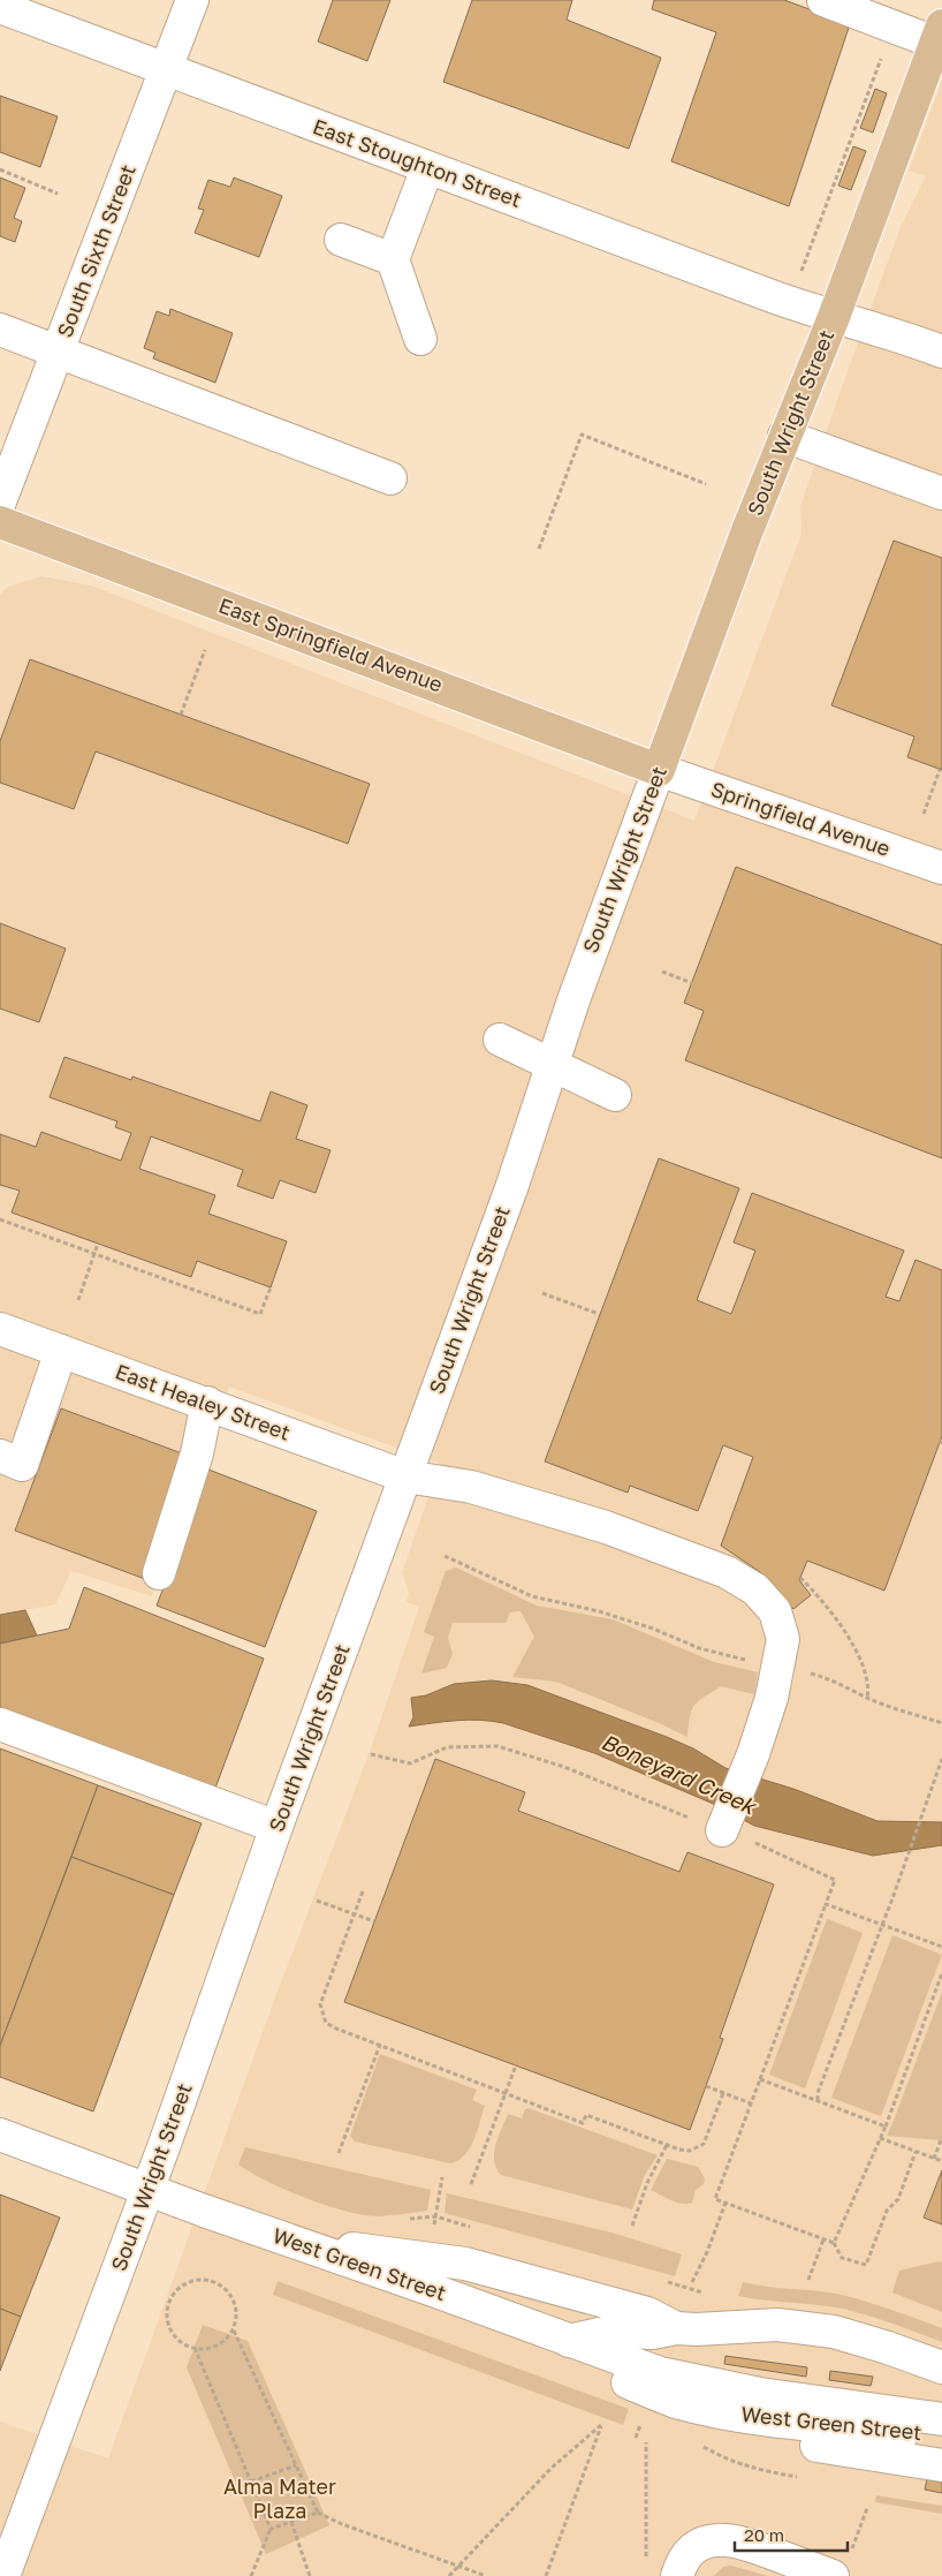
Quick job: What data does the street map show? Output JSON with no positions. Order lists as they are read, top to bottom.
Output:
{
  "streets": {
    "main road": ["South Wright Street", "East Springfield Avenue"],
    "street": [
      "East Stoughton Street",
      "South Sixth Street",
      "Springfield Avenue",
      "East Healey Street",
      "West Green Street"
    ]
  },
  "crossings": [
    ["East Stoughton Street", "South Sixth Street"],
    ["East Stoughton Street", "South Wright Street"],
    ["South Wright Street", "East Springfield Avenue"],
    ["South Wright Street", "Springfield Avenue"],
    ["South Wright Street", "East Healey Street"],
    ["South Wright Street", "West Green Street"],
    ["East Springfield Avenue", "Springfield Avenue"]
  ],
  "water": ["Boneyard Creek"],
  "parks": ["Alma Mater Plaza"],
  "scale_bar": "20 m"
}
